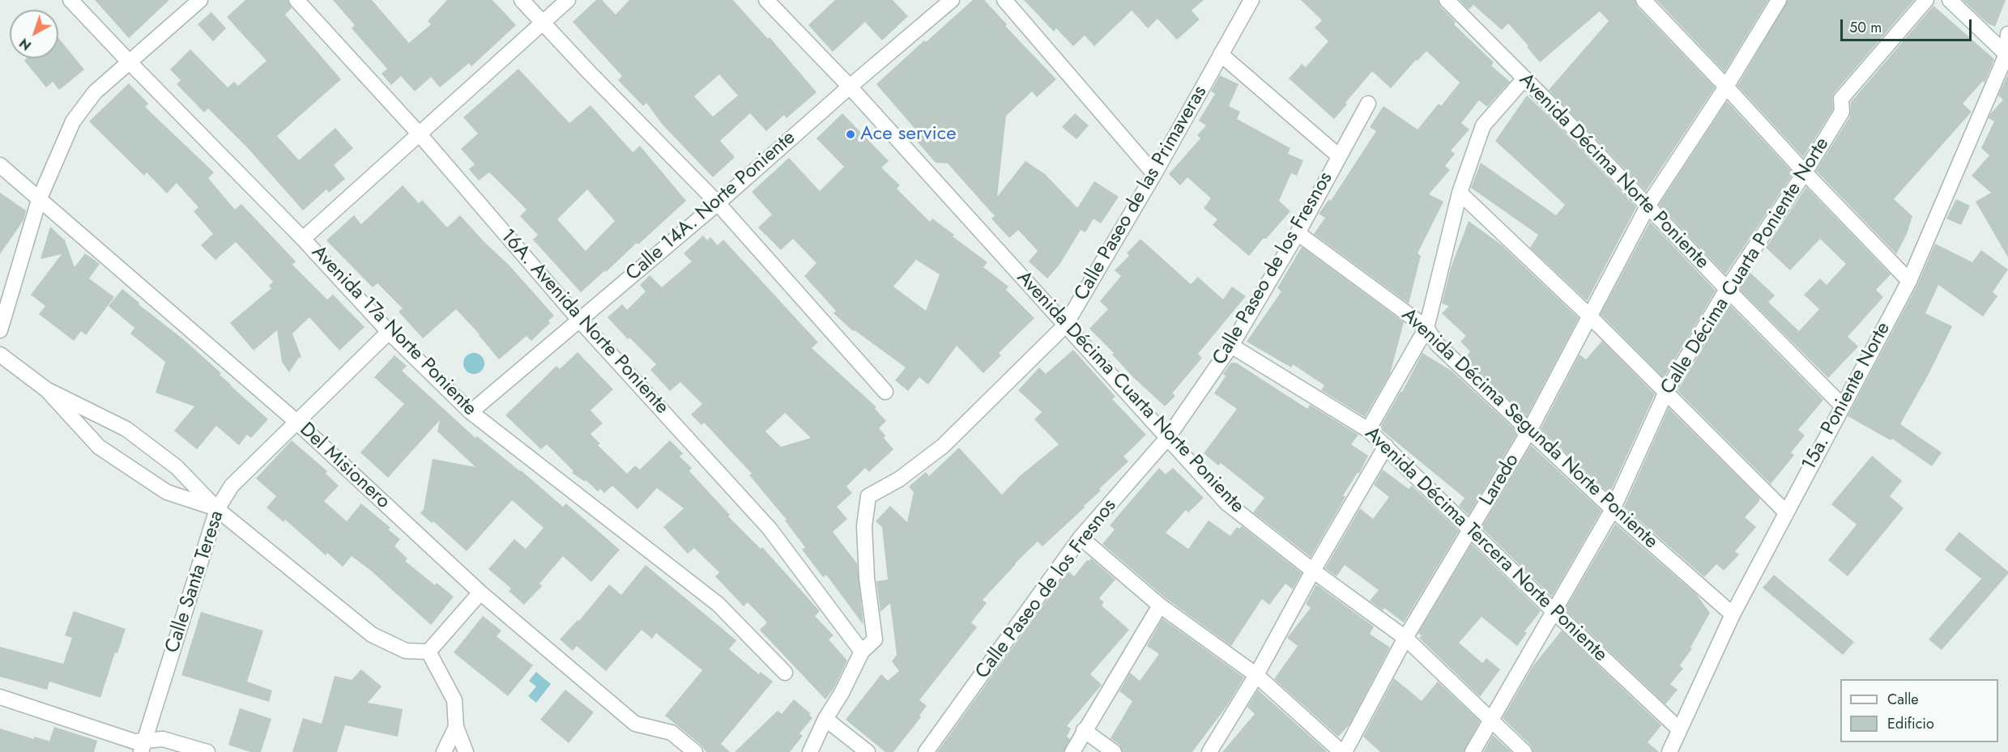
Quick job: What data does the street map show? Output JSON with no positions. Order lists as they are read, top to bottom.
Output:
{
  "streets": {
    "street": [
      "Avenida Décima Norte Poniente",
      "Calle Paseo de las Primaveras",
      "Calle 14A. Norte Poniente",
      "Calle Décima Cuarta Poniente Norte",
      "Calle Paseo de los Fresnos",
      "16A. Avenida Norte Poniente",
      "Avenida 17a Norte Poniente",
      "Avenida Décima Cuarta Norte Poniente",
      "15a. Poniente Norte",
      "Avenida Décima Segunda Norte Poniente",
      "Del Misionero",
      "Laredo",
      "Avenida Décima Tercera Norte Poniente",
      "Calle Santa Teresa"
    ]
  },
  "crossings": [
    ["Avenida Décima Norte Poniente", "Calle Décima Cuarta Poniente Norte"],
    ["Avenida Décima Norte Poniente", "15a. Poniente Norte"],
    ["Avenida Décima Norte Poniente", "Laredo"],
    ["Calle Paseo de las Primaveras", "16A. Avenida Norte Poniente"],
    ["Calle Paseo de las Primaveras", "Avenida Décima Cuarta Norte Poniente"],
    ["Calle 14A. Norte Poniente", "16A. Avenida Norte Poniente"],
    ["Calle 14A. Norte Poniente", "Avenida 17a Norte Poniente"],
    ["Calle 14A. Norte Poniente", "Avenida Décima Cuarta Norte Poniente"],
    ["Calle Décima Cuarta Poniente Norte", "Avenida Décima Cuarta Norte Poniente"],
    ["Calle Décima Cuarta Poniente Norte", "Avenida Décima Segunda Norte Poniente"],
    ["Calle Décima Cuarta Poniente Norte", "Avenida Décima Tercera Norte Poniente"],
    ["Calle Paseo de los Fresnos", "Avenida Décima Cuarta Norte Poniente"],
    ["Calle Paseo de los Fresnos", "Avenida Décima Segunda Norte Poniente"],
    ["Calle Paseo de los Fresnos", "Avenida Décima Tercera Norte Poniente"],
    ["Avenida 17a Norte Poniente", "Calle Santa Teresa"],
    ["Avenida Décima Cuarta Norte Poniente", "Laredo"],
    ["15a. Poniente Norte", "Avenida Décima Segunda Norte Poniente"],
    ["15a. Poniente Norte", "Avenida Décima Tercera Norte Poniente"],
    ["Avenida Décima Segunda Norte Poniente", "Laredo"],
    ["Del Misionero", "Calle Santa Teresa"],
    ["Laredo", "Avenida Décima Tercera Norte Poniente"]
  ],
  "places": ["Ace service"],
  "legend": ["Calle", "Edificio"],
  "scale_bar": "50 m",
  "north": "bottom left"
}
